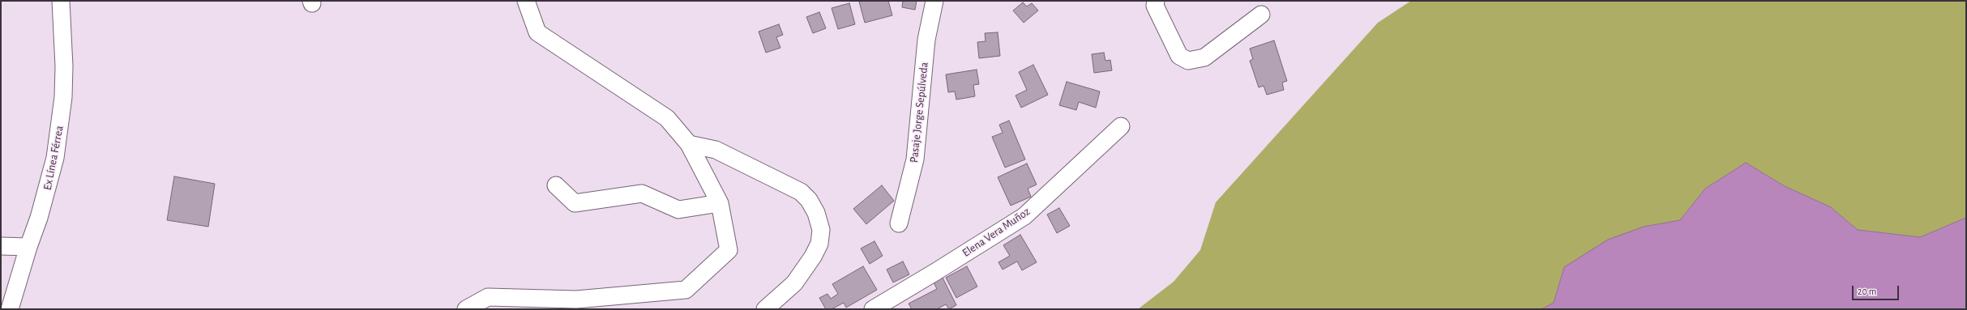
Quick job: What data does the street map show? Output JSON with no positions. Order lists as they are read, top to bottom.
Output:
{
  "streets": {
    "street": ["Pasaje Jorge Sepúlveda", "Ex Línea Férrea", "Elena Vera Muñoz"]
  },
  "scale_bar": "20 m"
}
